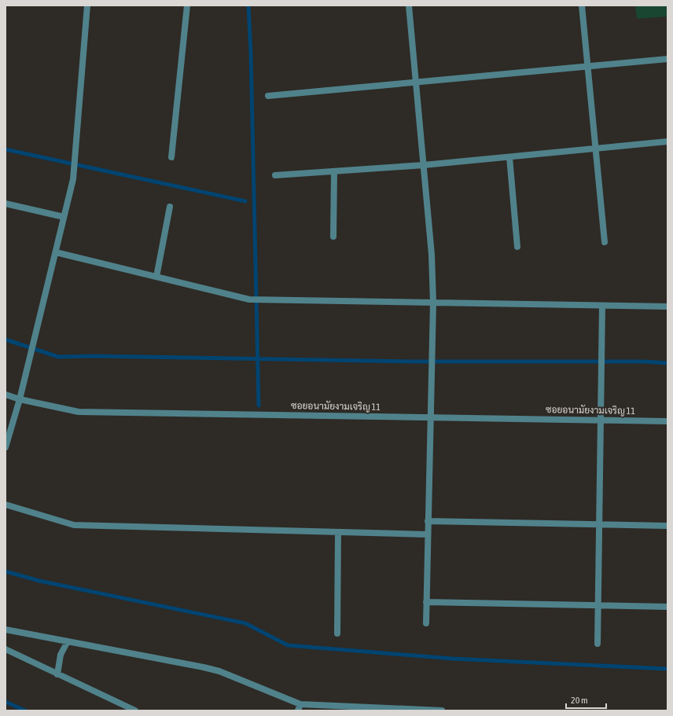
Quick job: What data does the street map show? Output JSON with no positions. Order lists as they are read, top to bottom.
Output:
{
  "streets": {
    "street": ["ซอยอนามัยงามเจริญ 11"]
  },
  "scale_bar": "20 m"
}
